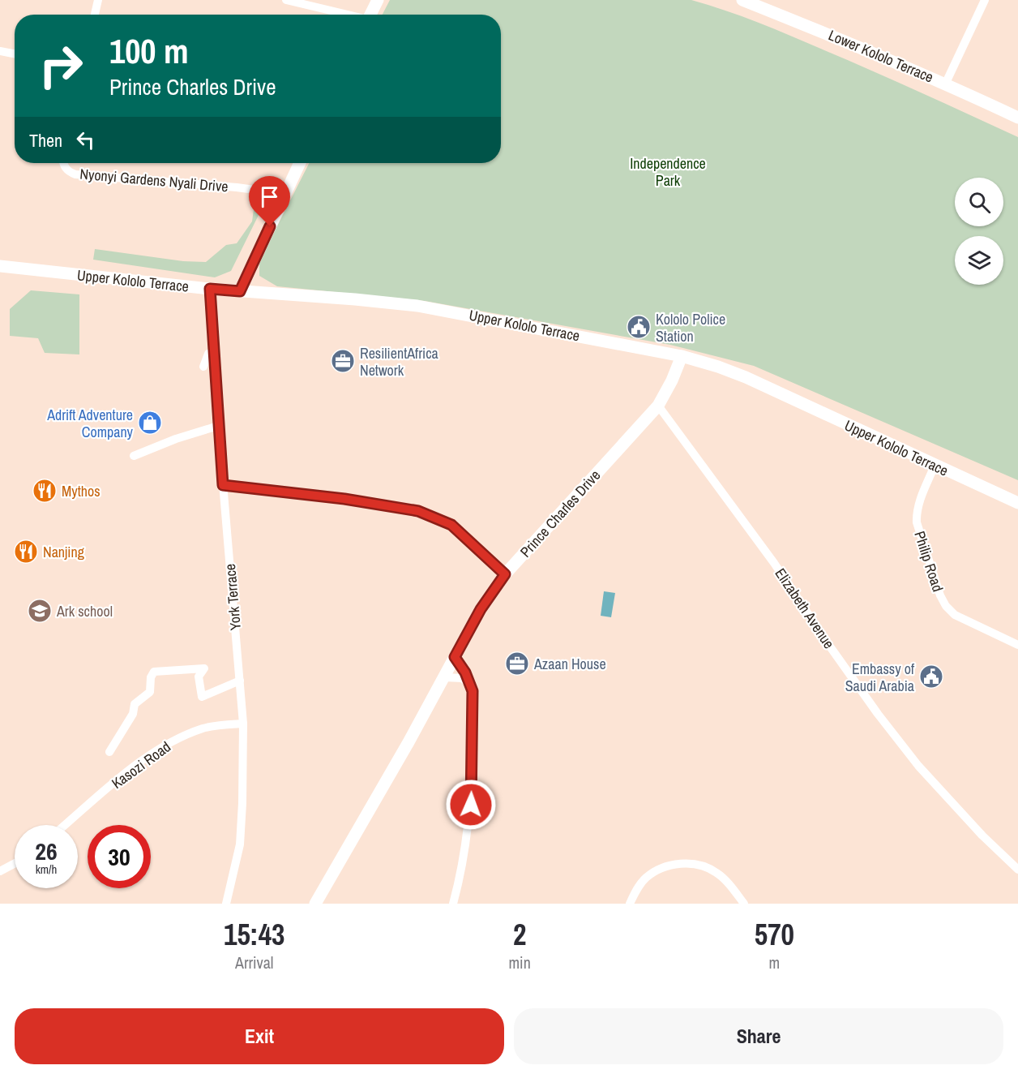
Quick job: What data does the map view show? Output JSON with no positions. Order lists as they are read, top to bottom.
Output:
{
  "streets": {
    "street": [
      "Lower Kololo Terrace",
      "Nyonyi Gardens Nyali Drive",
      "Upper Kololo Terrace",
      "Prince Charles Drive",
      "Philip Road",
      "York Terrace",
      "Elizabeth Avenue",
      "Kasozi Road"
    ]
  },
  "crossings": [
    ["Upper Kololo Terrace", "Prince Charles Drive"],
    ["Upper Kololo Terrace", "Philip Road"],
    ["Upper Kololo Terrace", "York Terrace"],
    ["Prince Charles Drive", "Elizabeth Avenue"],
    ["York Terrace", "Kasozi Road"]
  ],
  "parks": ["Independence Park"],
  "places": {
    "public building": ["Kololo Police Station", "Embassy of Saudi Arabia"],
    "office": ["ResilientAfrica Network", "Azaan House"],
    "shop": ["Adrift Adventure Company"],
    "restaurant": ["Mythos", "Nanjing"],
    "school or university": ["Ark school"]
  },
  "page": {
    "turn": ["100 m", "Prince Charles Drive"],
    "then": "Then",
    "speed": "26 km/h",
    "limit": "30",
    "eta": [
      "15:43",
      "Arrival",
      "2",
      "min",
      "570",
      "m"
    ],
    "buttons": ["Exit", "Share"]
  }
}
